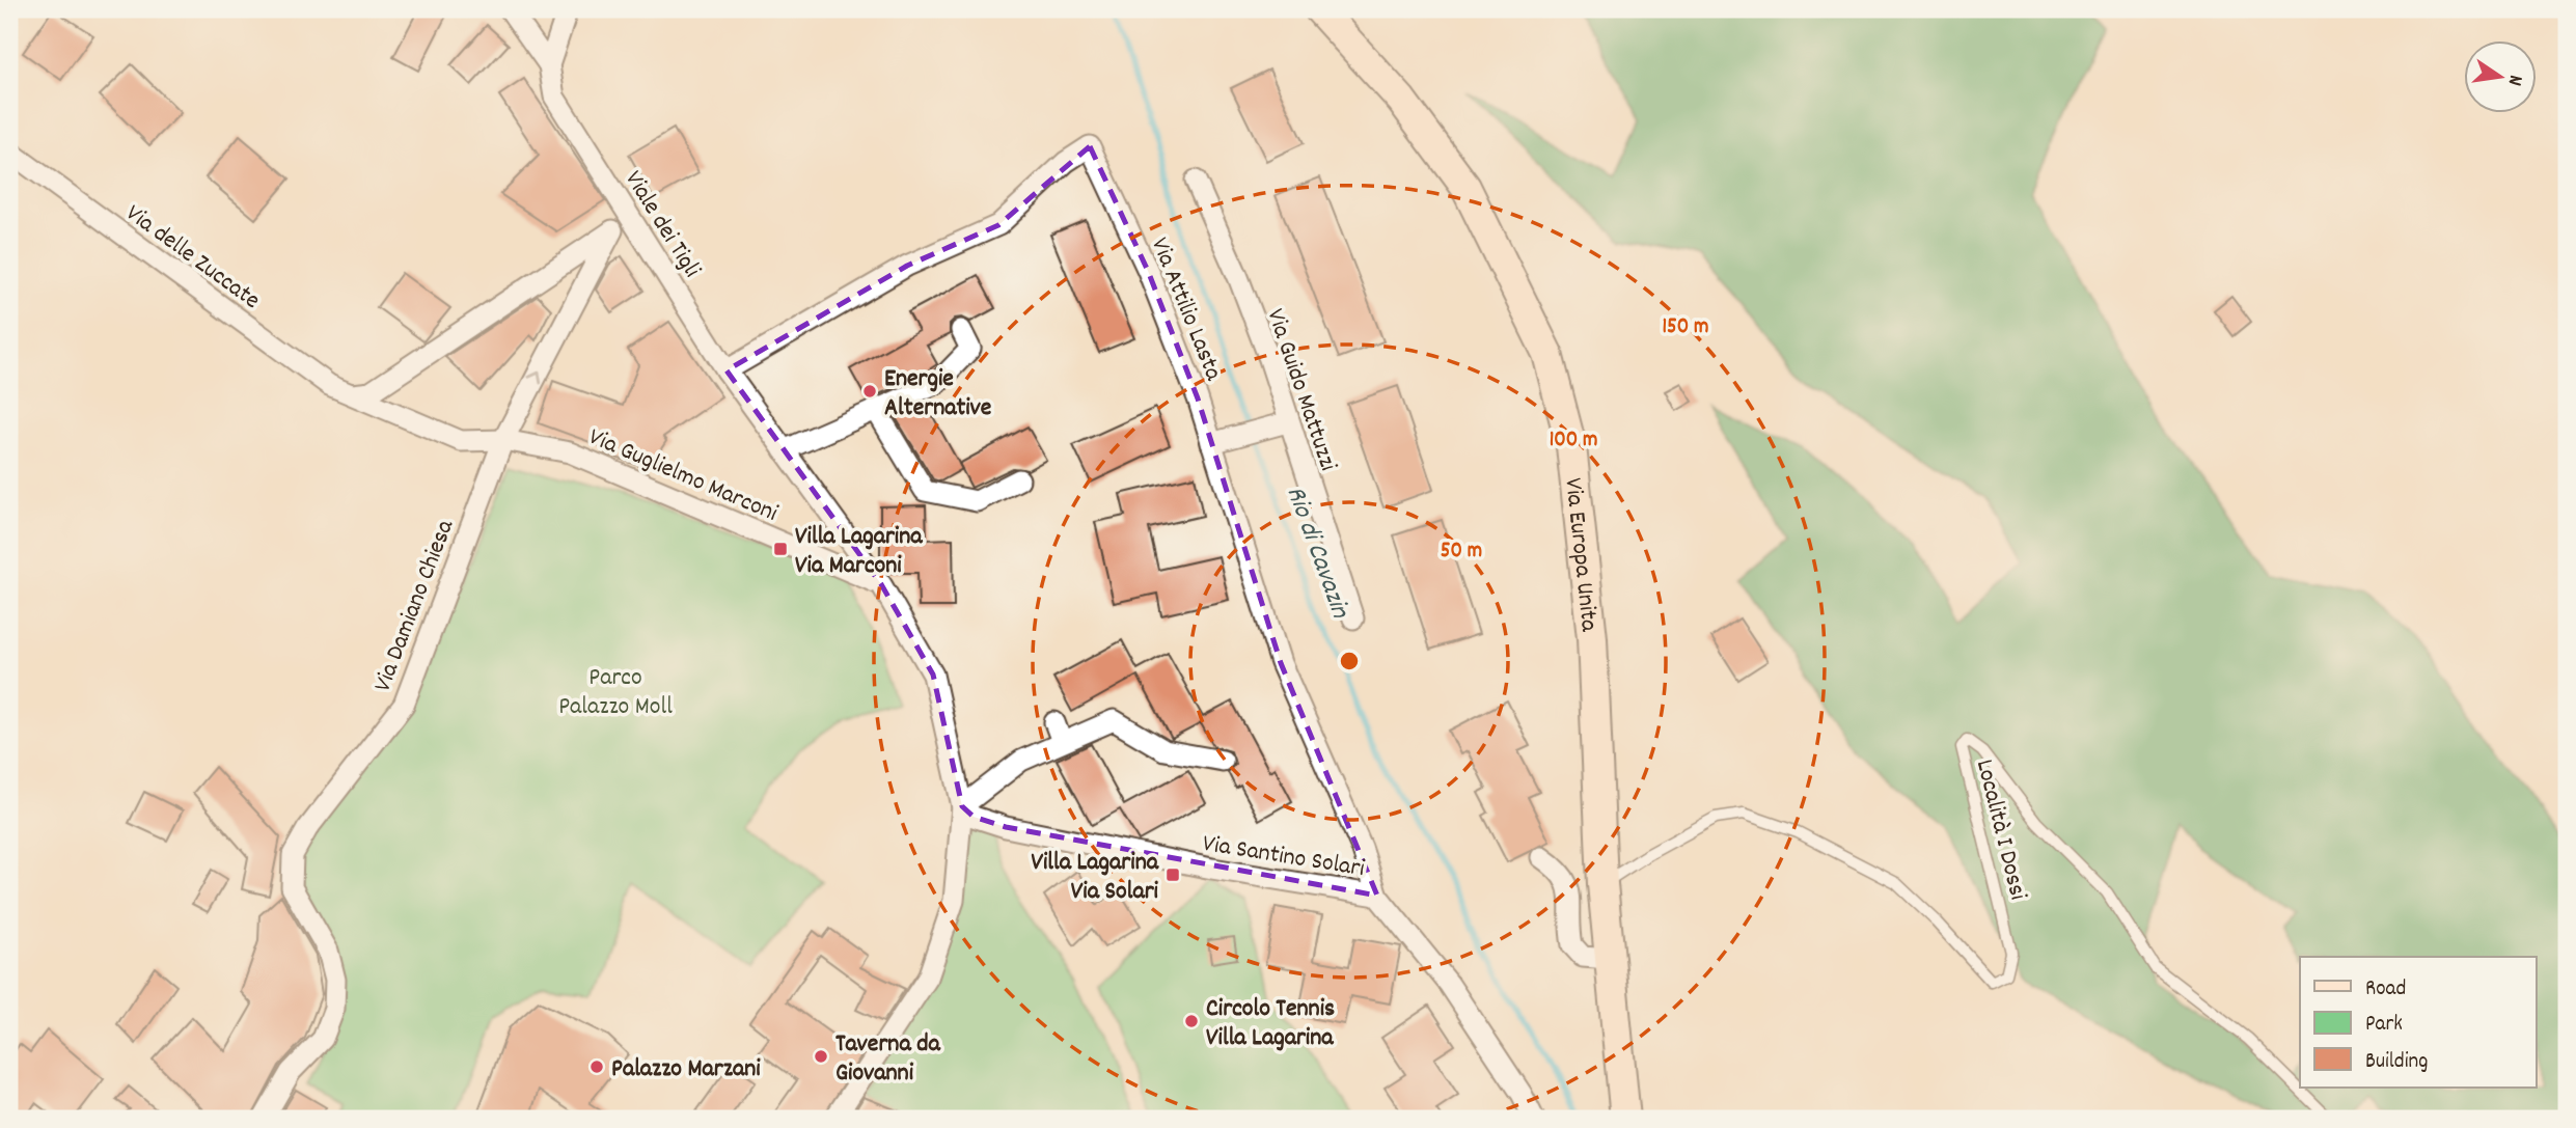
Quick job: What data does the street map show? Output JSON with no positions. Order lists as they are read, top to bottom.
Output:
{
  "streets": {
    "main road": ["Via Europa Unita"],
    "street": [
      "Viale dei Tigli",
      "Via delle Zuccate",
      "Via Attilio Lasta",
      "Via Guido Mattuzzi",
      "Via Guglielmo Marconi",
      "Via Damiano Chiesa",
      "Via Santino Solari"
    ],
    "lane": ["Località I Dossi"]
  },
  "crossings": [
    ["Viale dei Tigli", "Via Attilio Lasta"],
    ["Viale dei Tigli", "Via Guglielmo Marconi"],
    ["Viale dei Tigli", "Via Santino Solari"],
    ["Via delle Zuccate", "Via Guglielmo Marconi"],
    ["Via Attilio Lasta", "Via Santino Solari"],
    ["Via Guglielmo Marconi", "Via Damiano Chiesa"],
    ["Via Europa Unita", "Località I Dossi"]
  ],
  "water": ["Rio di Cavazin"],
  "parks": ["Parco Palazzo Moll"],
  "places": {
    "other": [
      "Energie Alternative",
      "Circolo Tennis Villa Lagarina",
      "Taverna da Giovanni",
      "Palazzo Marzani"
    ],
    "transit": ["Villa Lagarina Via Marconi", "Villa Lagarina Via Solari"]
  },
  "legend": ["Road", "Park", "Building"],
  "north": "right",
  "rings": ["150 m", "100 m", "50 m"]
}
